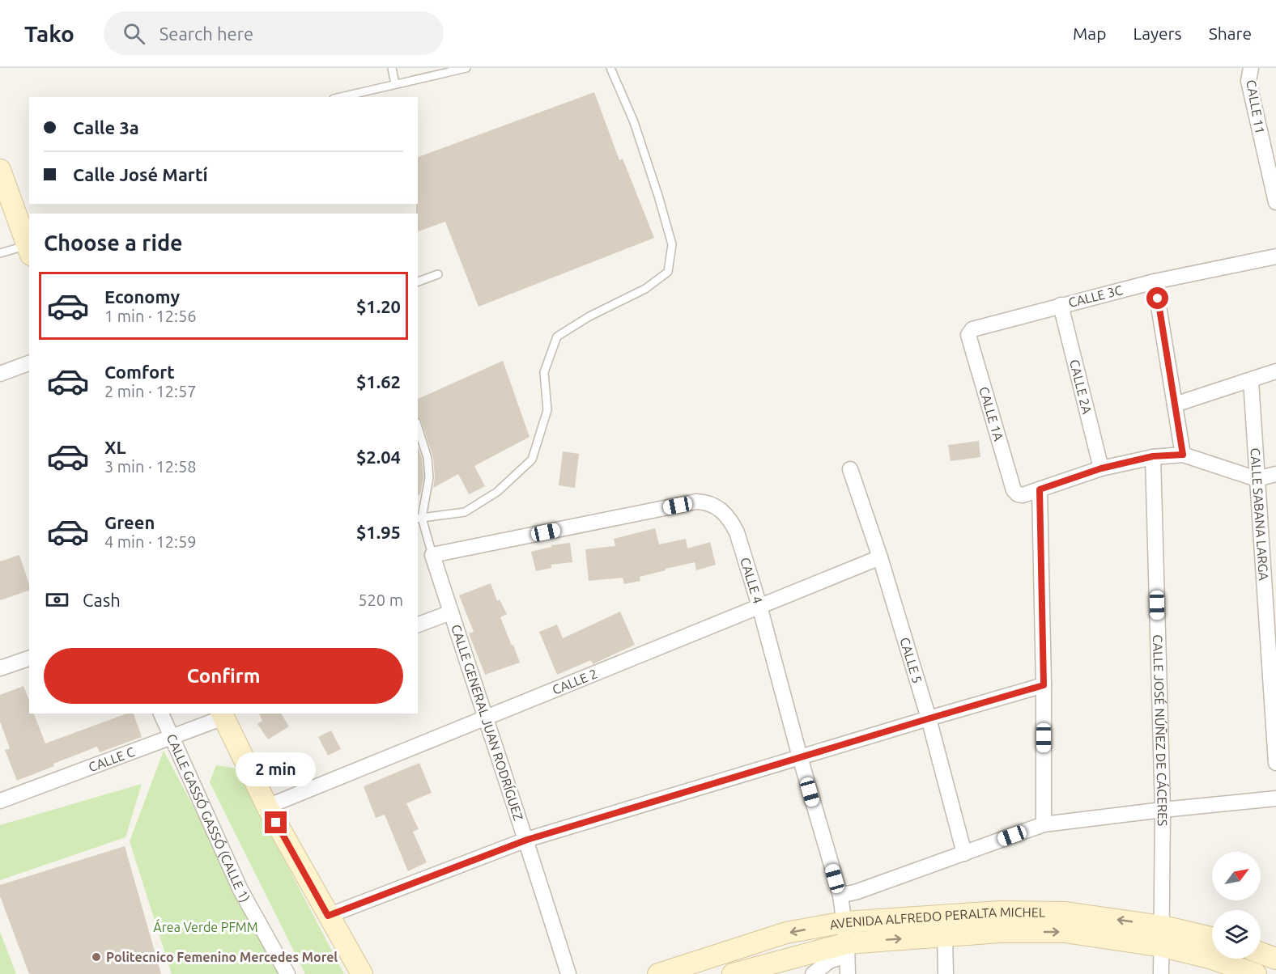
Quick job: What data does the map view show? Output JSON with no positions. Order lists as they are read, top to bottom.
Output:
{
  "streets": {
    "main road": ["AVENIDA ALFREDO PERALTA MICHEL"],
    "street": [
      "CALLE 11",
      "CALLE 3C",
      "CALLE 2A",
      "CALLE 1A",
      "CALLE SABANA LARGA",
      "CALLE 4",
      "CALLE 5",
      "CALLE 2",
      "CALLE GENERAL JUAN RODRÍGUEZ",
      "CALLE JOSÉ NÚÑEZ DE CÁCERES",
      "CALLE C",
      "CALLE GASSÓ GASSÓ (CALLE 1)"
    ]
  },
  "crossings": [
    ["CALLE 3C", "CALLE 2A"],
    ["CALLE 3C", "CALLE 1A"],
    ["CALLE 4", "CALLE 2"],
    ["CALLE 4", "CALLE GENERAL JUAN RODRÍGUEZ"],
    ["CALLE 4", "AVENIDA ALFREDO PERALTA MICHEL"],
    ["CALLE 5", "CALLE 2"],
    ["CALLE 2", "CALLE GENERAL JUAN RODRÍGUEZ"],
    ["CALLE JOSÉ NÚÑEZ DE CÁCERES", "AVENIDA ALFREDO PERALTA MICHEL"],
    ["CALLE C", "CALLE GASSÓ GASSÓ (CALLE 1)"]
  ],
  "parks": ["Área Verde PFMM"],
  "places": ["Politecnico Femenino Mercedes Morel"],
  "north": "top right",
  "page": {
    "header": "Tako",
    "search": "Search here",
    "nav": ["Map", "Layers", "Share"],
    "banner": ["Calle 3a", "Calle José Martí"],
    "heading": "Choose a ride",
    "list": [
      {
        "name": "Economy",
        "note": "1 min · 12:56",
        "value": "$1.20"
      },
      {
        "name": "Comfort",
        "note": "2 min · 12:57",
        "value": "$1.62"
      },
      {
        "name": "XL",
        "note": "3 min · 12:58",
        "value": "$2.04"
      },
      {
        "name": "Green",
        "note": "4 min · 12:59",
        "value": "$1.95"
      }
    ],
    "pay": ["Cash", "520 m"],
    "buttons": "Confirm",
    "bubble": "2 min"
  }
}
